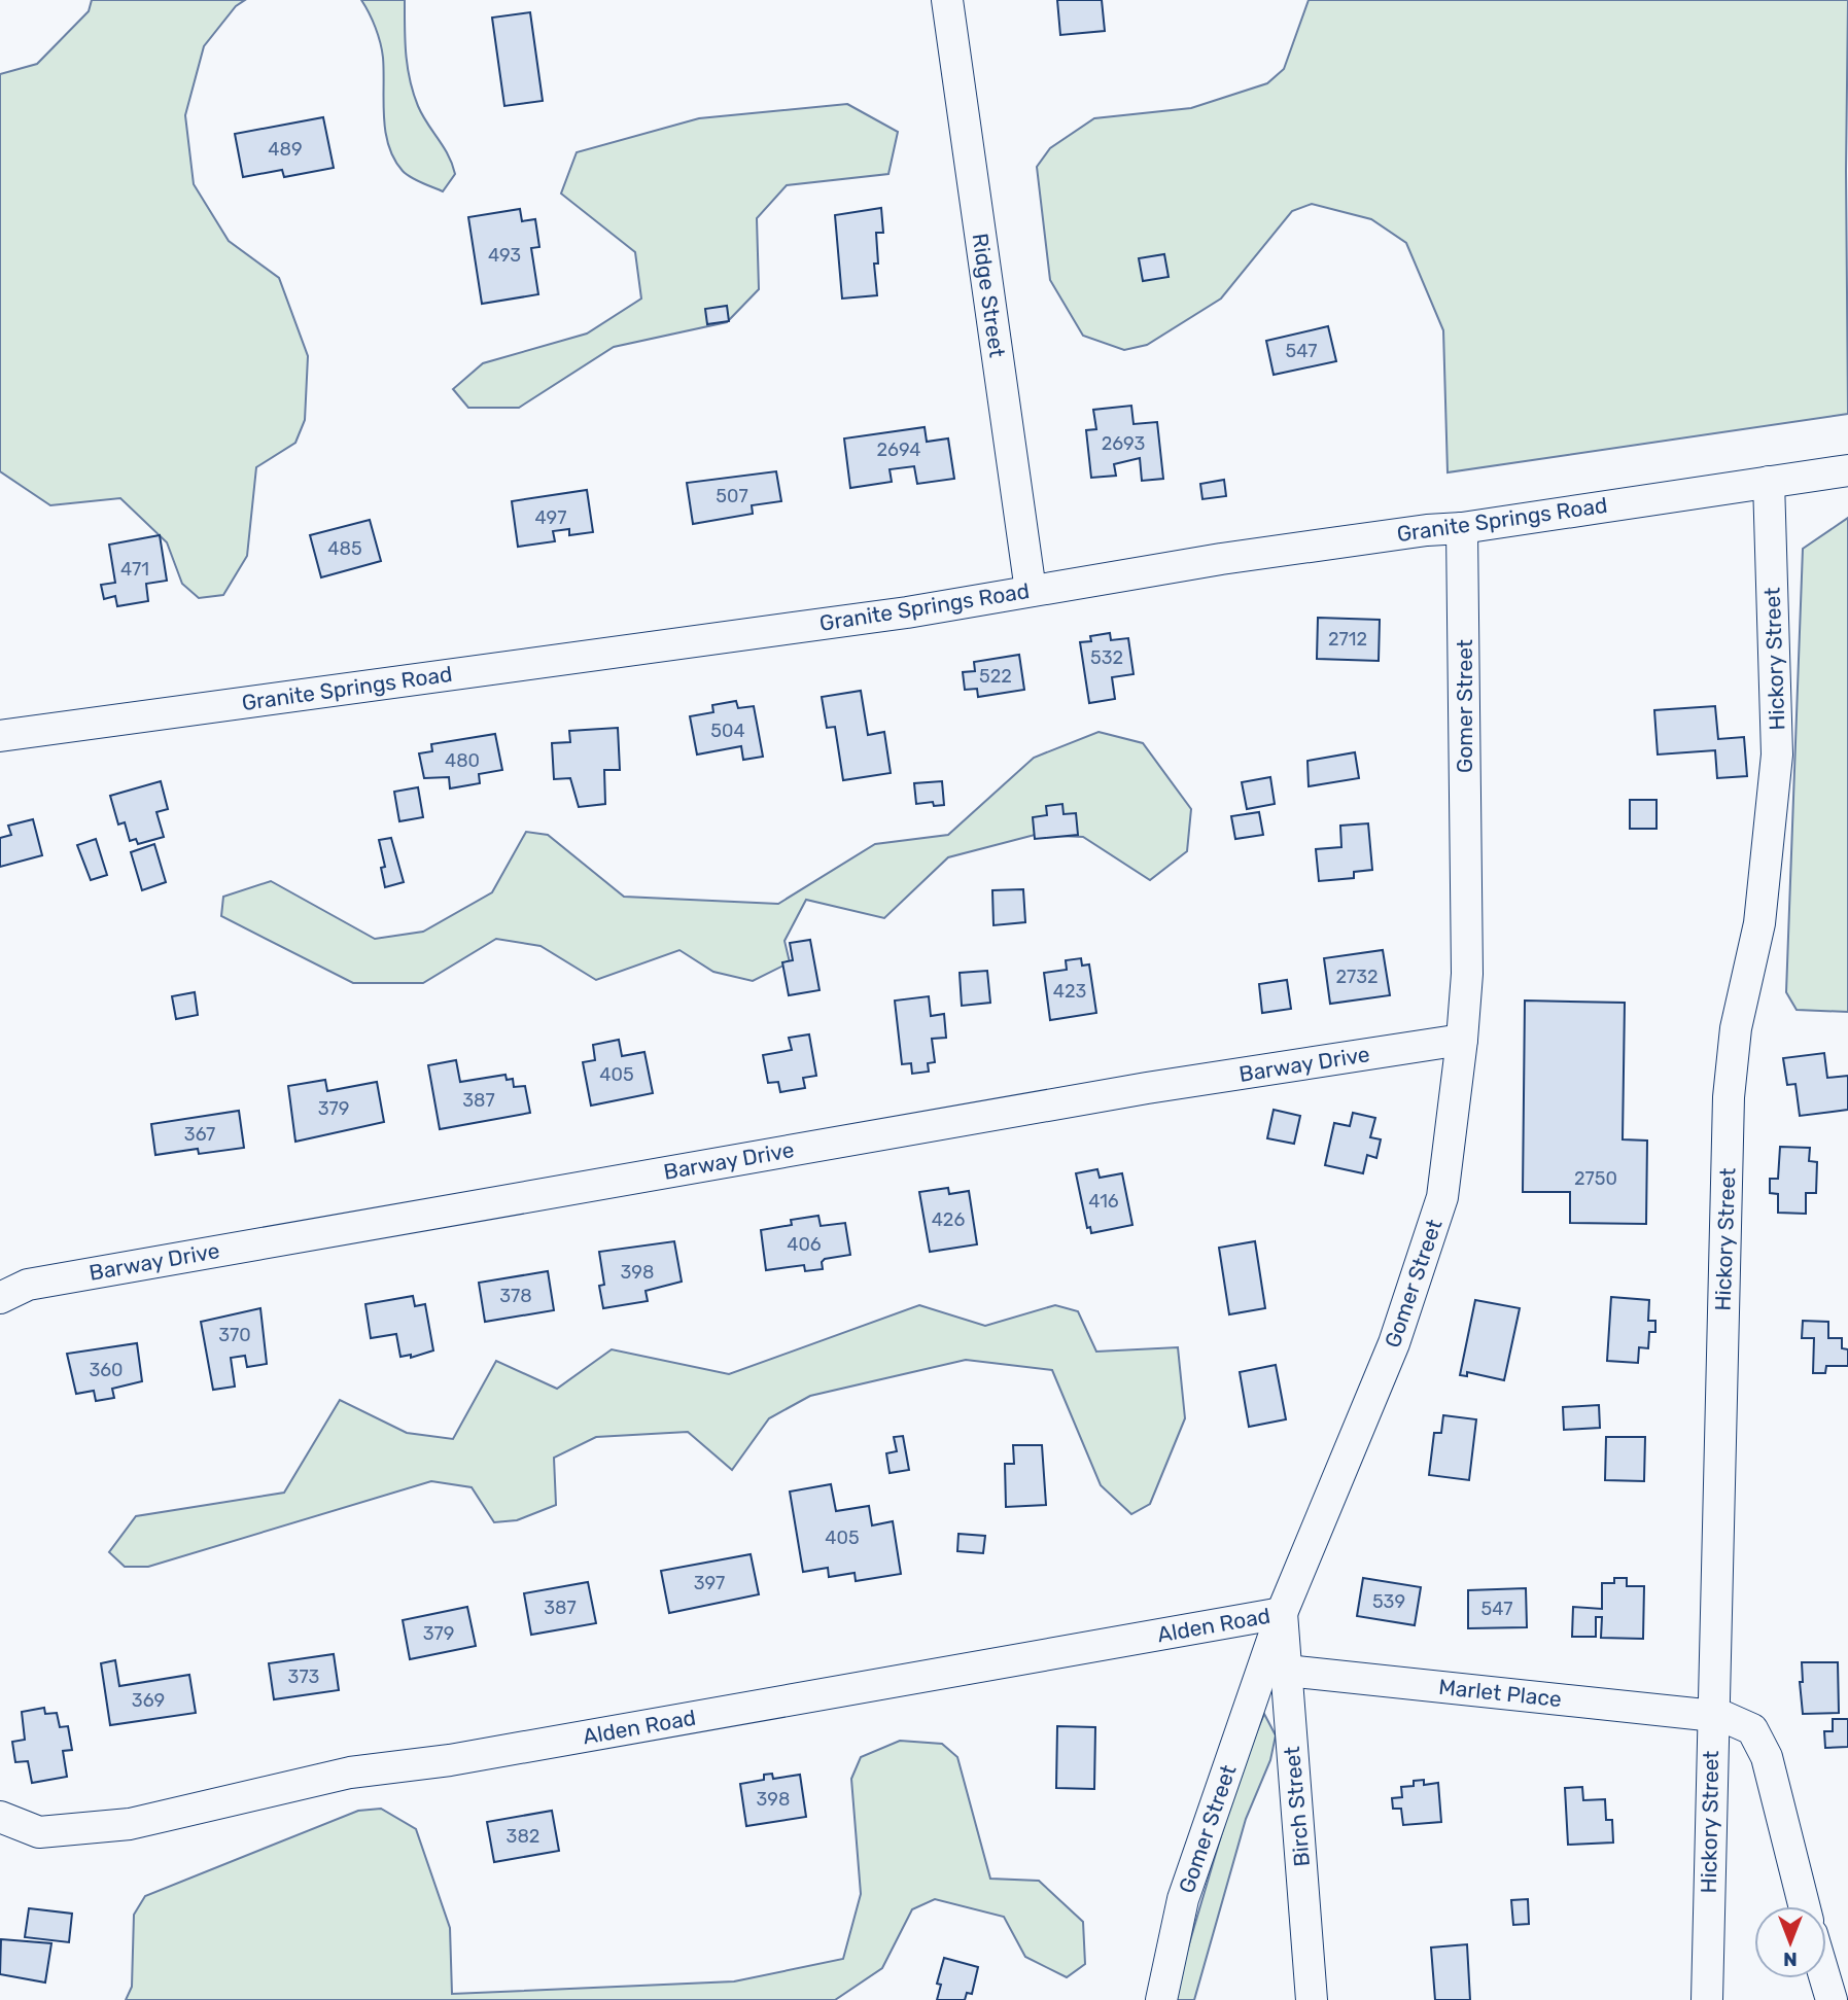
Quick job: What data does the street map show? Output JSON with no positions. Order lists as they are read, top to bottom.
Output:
{
  "streets": {
    "street": [
      "Ridge Street",
      "Granite Springs Road",
      "Hickory Street",
      "Gomer Street",
      "Barway Drive",
      "Alden Road",
      "Marlet Place",
      "Birch Street"
    ]
  },
  "crossings": [
    ["Ridge Street", "Granite Springs Road"],
    ["Granite Springs Road", "Hickory Street"],
    ["Granite Springs Road", "Gomer Street"],
    ["Hickory Street", "Marlet Place"],
    ["Gomer Street", "Barway Drive"],
    ["Gomer Street", "Alden Road"],
    ["Gomer Street", "Birch Street"],
    ["Alden Road", "Birch Street"],
    ["Marlet Place", "Birch Street"]
  ],
  "house_numbers": [
    "489",
    "493",
    "547",
    "2693",
    "2694",
    "507",
    "497",
    "485",
    "471",
    "2712",
    "532",
    "522",
    "504",
    "480",
    "2732",
    "423",
    "405",
    "387",
    "379",
    "367",
    "2750",
    "416",
    "426",
    "406",
    "398",
    "378",
    "370",
    "360",
    "405",
    "397",
    "539",
    "387",
    "547",
    "379",
    "373",
    "369",
    "398",
    "382"
  ],
  "north": "bottom"
}
